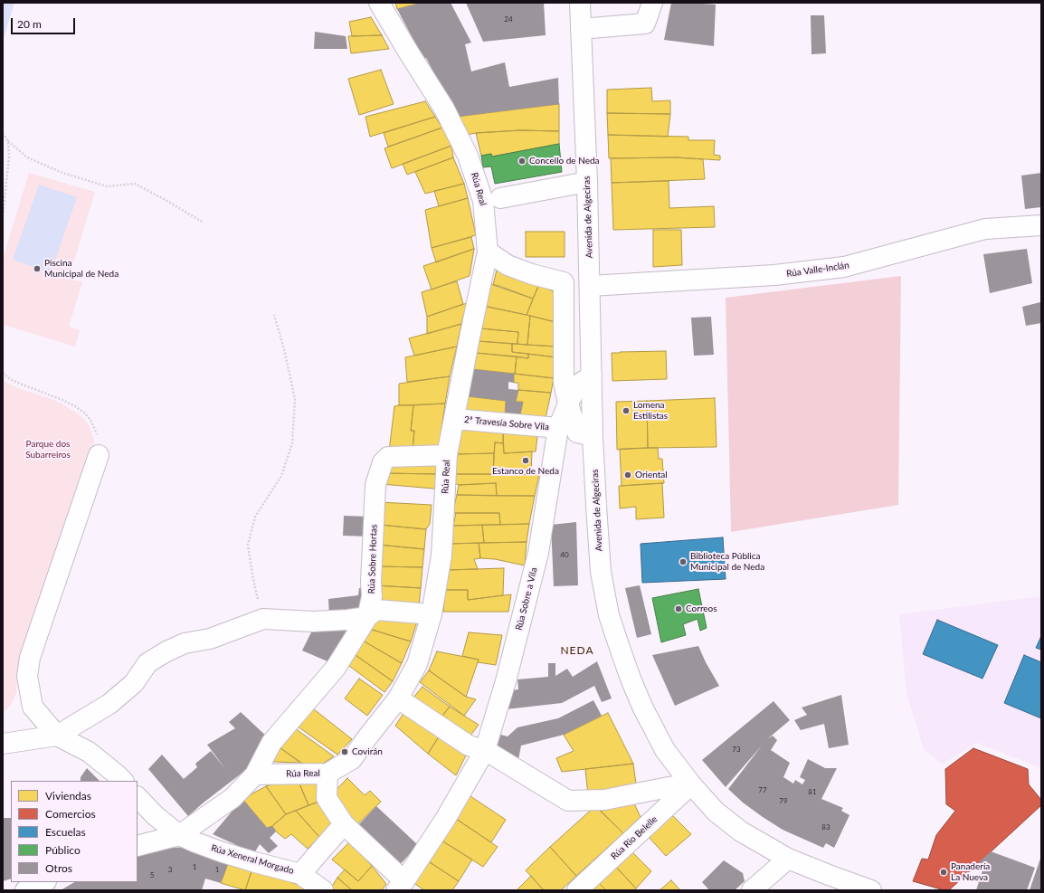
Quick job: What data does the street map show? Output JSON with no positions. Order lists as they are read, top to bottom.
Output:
{
  "streets": {
    "street": [
      "Rúa Real",
      "Avenida de Algeciras",
      "Rúa Valle-Inclán",
      "2ª Travesía Sobre Vila",
      "Rúa Sobre Hortas",
      "Rúa Sobre a Vila",
      "Rúa Rio Belelle",
      "Rúa Xeneral Morgado"
    ]
  },
  "crossings": [
    ["Rúa Real", "2ª Travesía Sobre Vila"],
    ["Rúa Real", "Rúa Sobre Hortas"],
    ["Avenida de Algeciras", "Rúa Valle-Inclán"],
    ["Avenida de Algeciras", "Rúa Sobre a Vila"],
    ["Avenida de Algeciras", "Rúa Rio Belelle"],
    ["2ª Travesía Sobre Vila", "Rúa Sobre a Vila"]
  ],
  "districts": ["NEDA"],
  "parks": ["Parque dos Subarreiros"],
  "places": [
    "Concello de Neda",
    "Piscina Municipal de Neda",
    "Lomena Estilistas",
    "Estanco de Neda",
    "Oriental",
    "Biblioteca Pública Municipal de Neda",
    "Correos",
    "Covirán",
    "Panadería La Nueva"
  ],
  "house_numbers": [
    "24",
    "40",
    "73",
    "77",
    "81",
    "79",
    "83",
    "1",
    "3",
    "1",
    "5"
  ],
  "legend": [
    "Viviendas",
    "Comercios",
    "Escuelas",
    "Público",
    "Otros"
  ],
  "scale_bar": "20 m"
}
